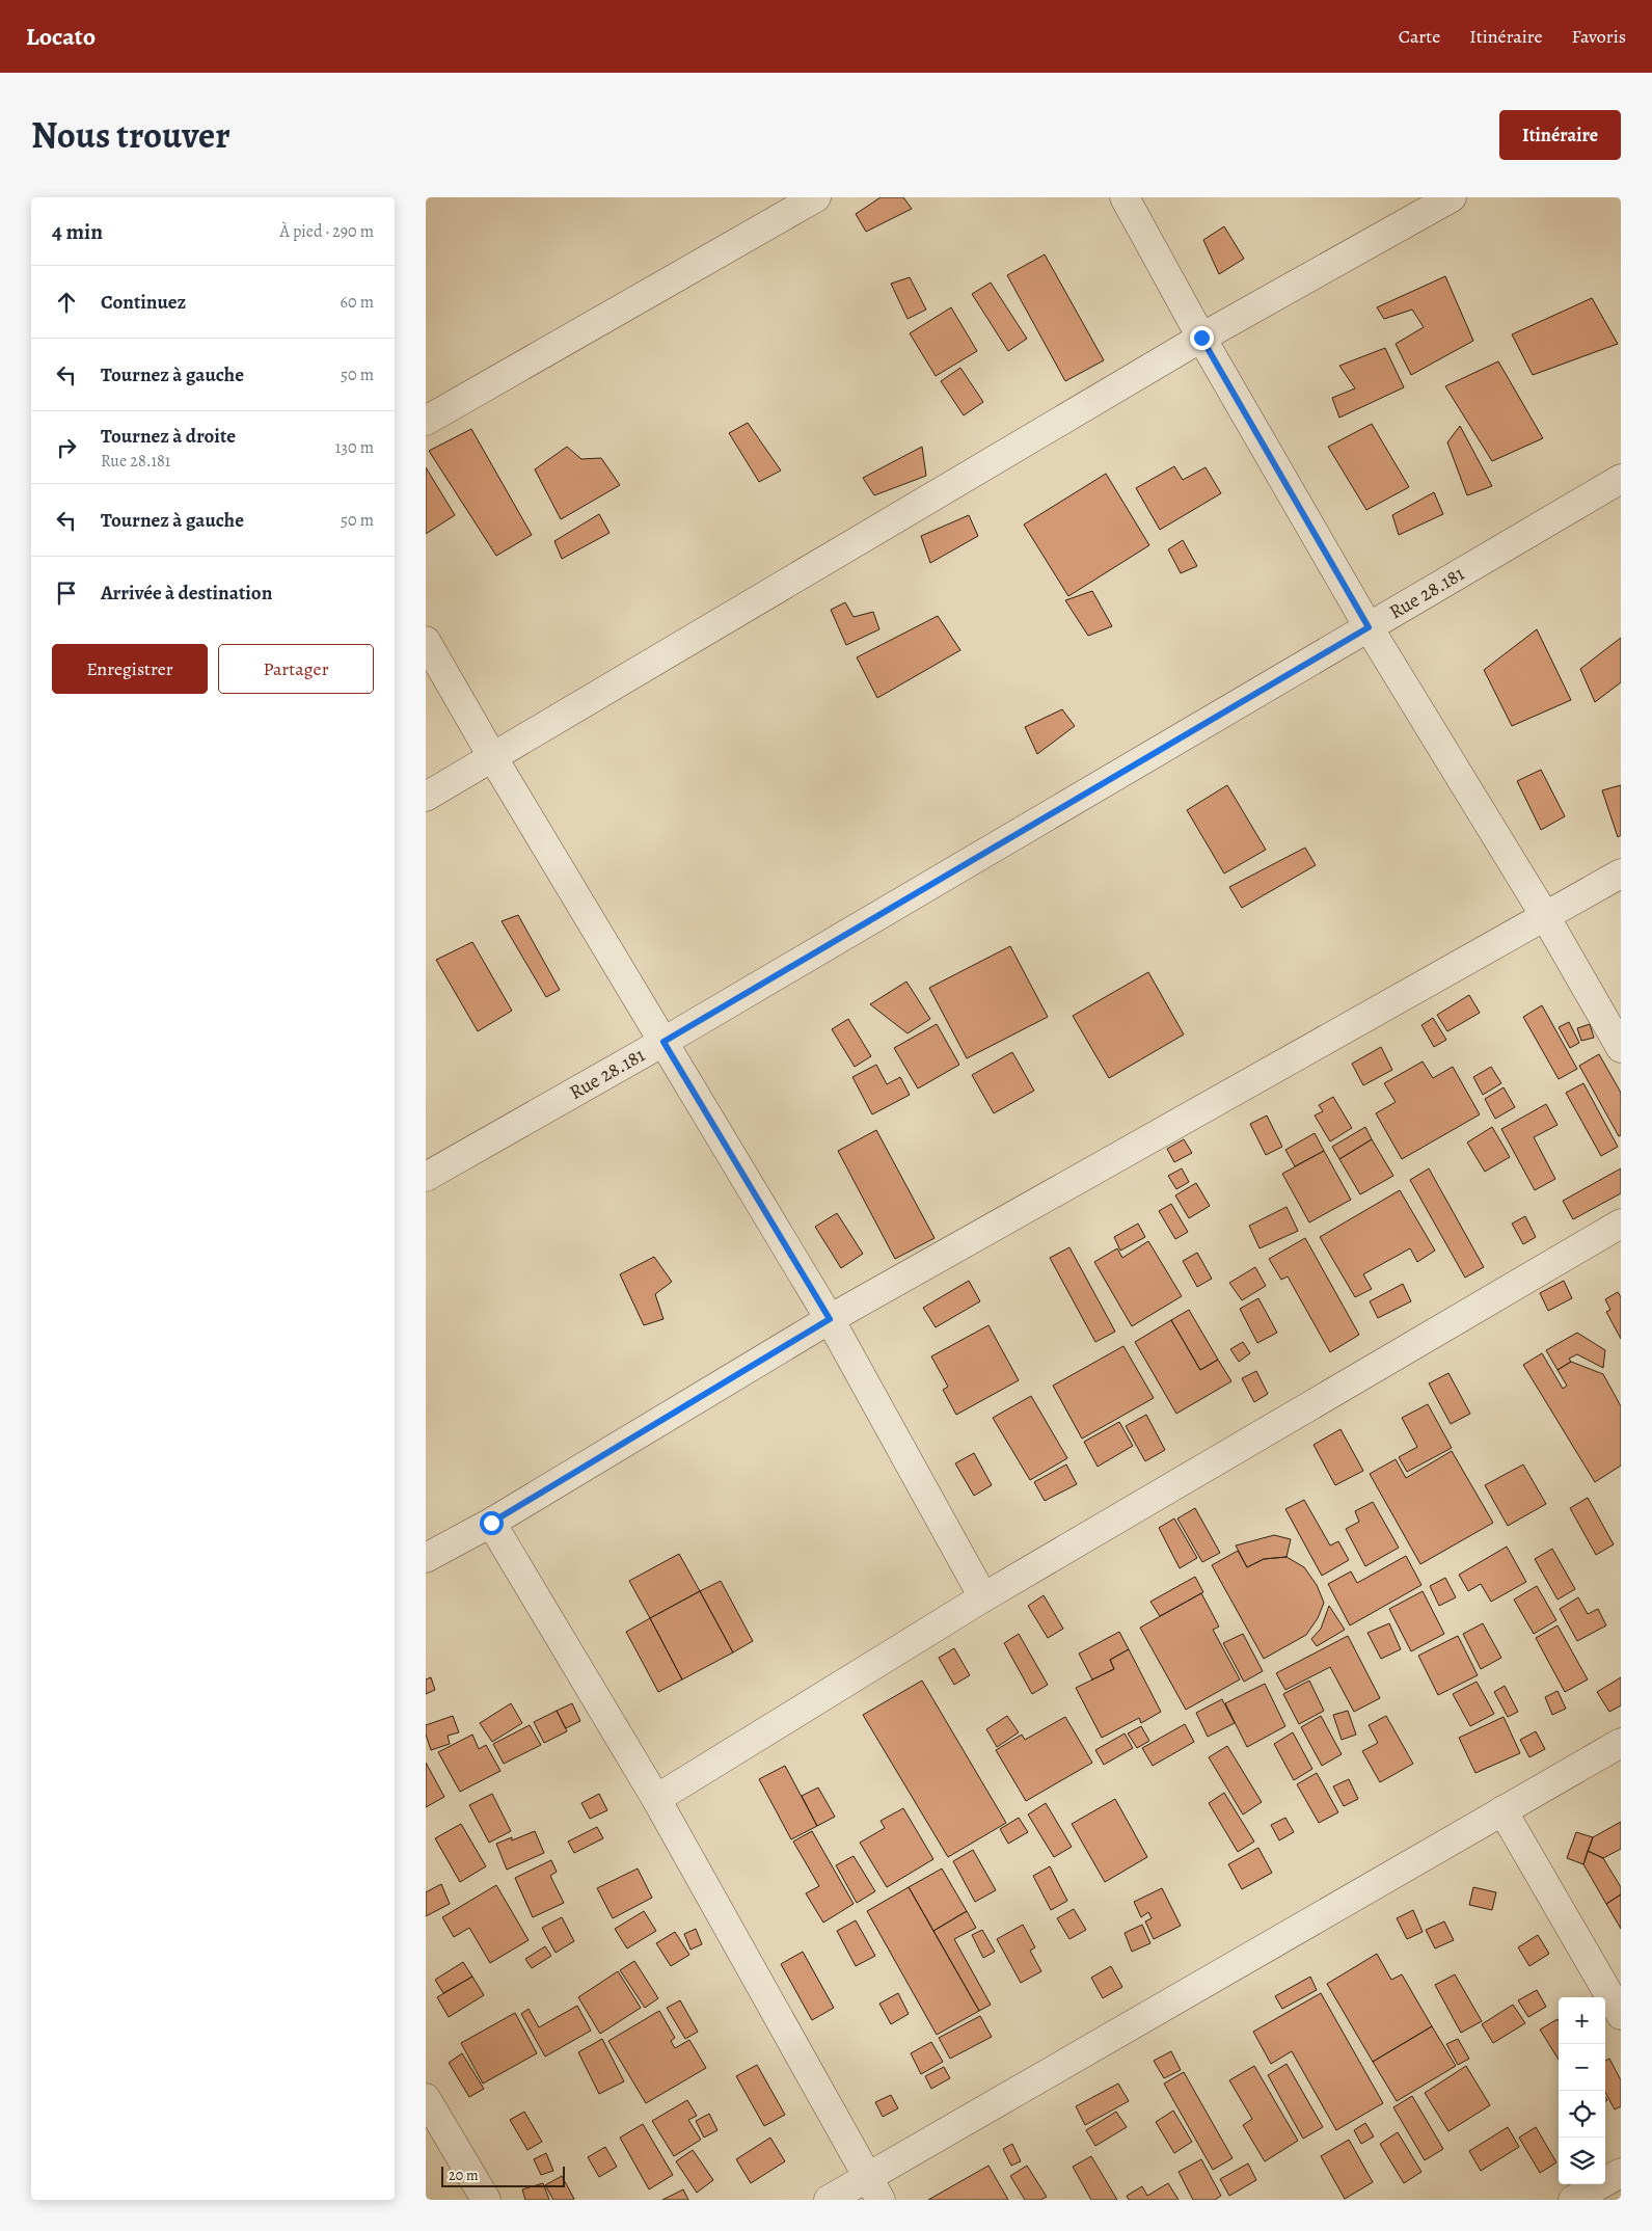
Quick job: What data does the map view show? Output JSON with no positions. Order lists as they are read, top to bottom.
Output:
{
  "streets": {
    "street": ["Rue 28.181"]
  },
  "scale_bar": "20 m",
  "page": {
    "header": "Locato",
    "nav": ["Carte", "Itinéraire", "Favoris"],
    "title": "Nous trouver",
    "buttons": [
      "Itinéraire",
      ["Enregistrer", "Partager"]
    ],
    "heading": ["4 min", "À pied · 290 m"],
    "list": [
      ["Continuez", "60 m"],
      ["Tournez à gauche", "50 m"],
      ["Tournez à droite", "Rue 28.181", "130 m"],
      ["Tournez à gauche", "50 m"],
      "Arrivée à destination"
    ],
    "map_buttons": ["+", "−"],
    "scale": "20 m"
  }
}
